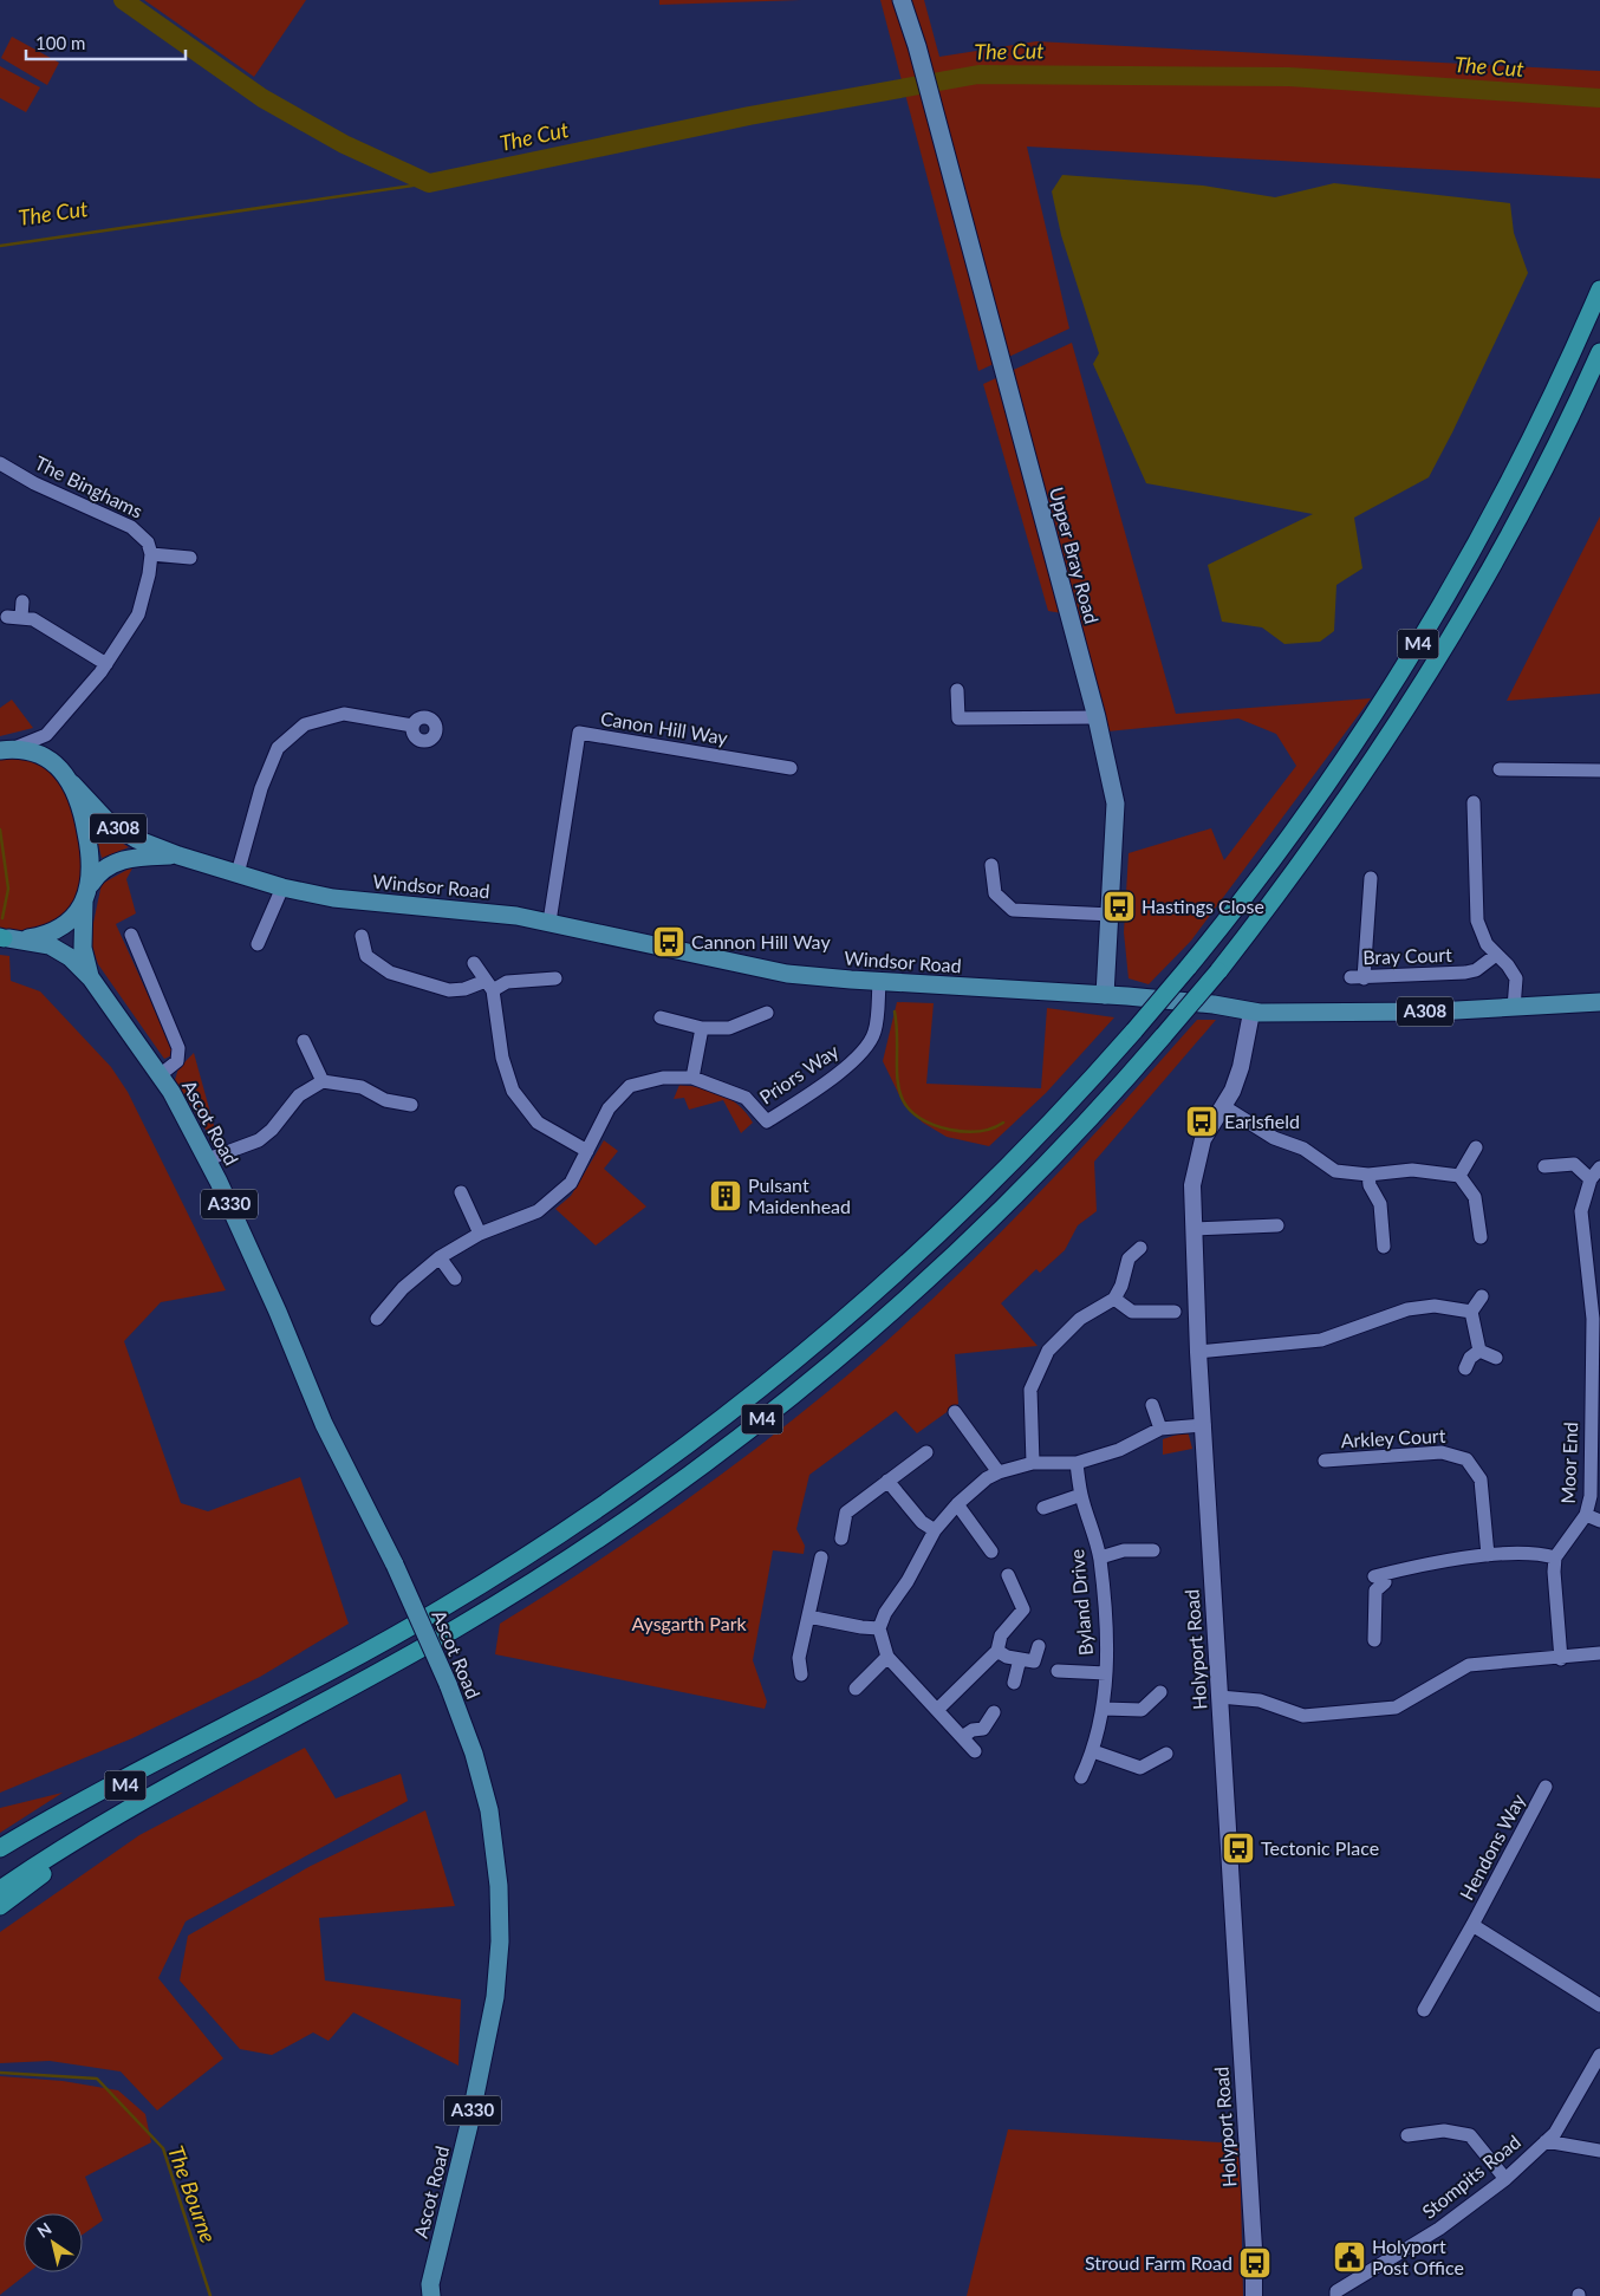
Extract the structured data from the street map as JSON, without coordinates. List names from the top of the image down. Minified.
{"streets":{"highway":["M4"],"main road":["Upper Bray Road","A308","Windsor Road","Ascot Road","A330"],"street":["The Binghams","Canon Hill Way","Bray Court","Priors Way","Arkley Court","Moor End","Byland Drive","Holyport Road","Hendons Way","Stompits Road"]},"crossings":[["Upper Bray Road","Windsor Road"],["Canon Hill Way","Windsor Road"],["Windsor Road","Priors Way"],["Windsor Road","Holyport Road"]],"water":["The Cut","The Bourne"],"parks":["Aysgarth Park"],"places":{"bus stop":["Hastings Close","Cannon Hill Way","Earlsfield","Tectonic Place","Stroud Farm Road"],"building":["Pulsant Maidenhead"],"public building":["Holyport Post Office"]},"scale_bar":"100 m","north":"top left"}
